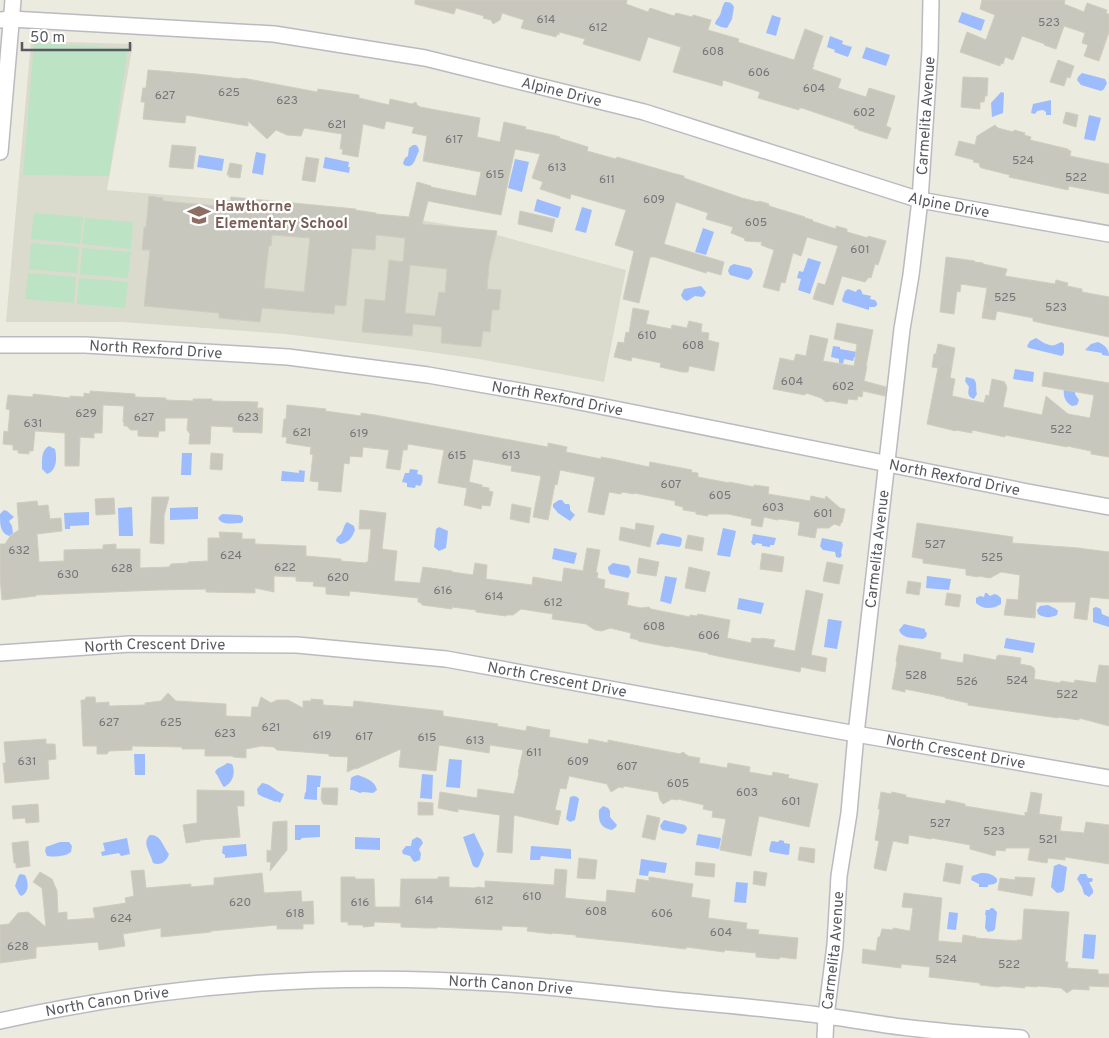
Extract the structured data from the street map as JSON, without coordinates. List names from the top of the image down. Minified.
{"streets":{"street":["Alpine Drive","Carmelita Avenue","North Rexford Drive","North Crescent Drive","North Canon Drive"]},"crossings":[["Alpine Drive","Carmelita Avenue"],["Carmelita Avenue","North Rexford Drive"],["Carmelita Avenue","North Crescent Drive"],["Carmelita Avenue","North Canon Drive"]],"places":{"school or university":["Hawthorne Elementary School"]},"house_numbers":["614","523","612","608","606","604","625","627","623","602","621","617","524","613","615","522","611","609","605","601","525","523","610","608","604","602","629","627","623","631","522","621","619","615","613","607","605","603","601","527","632","624","525","622","628","630","620","616","614","612","608","606","528","524","526","522","627","625","621","623","619","617","615","613","611","631","609","607","605","603","601","527","523","521","610","614","612","620","616","608","618","606","624","604","628","524","522"],"scale_bar":"50 m"}
